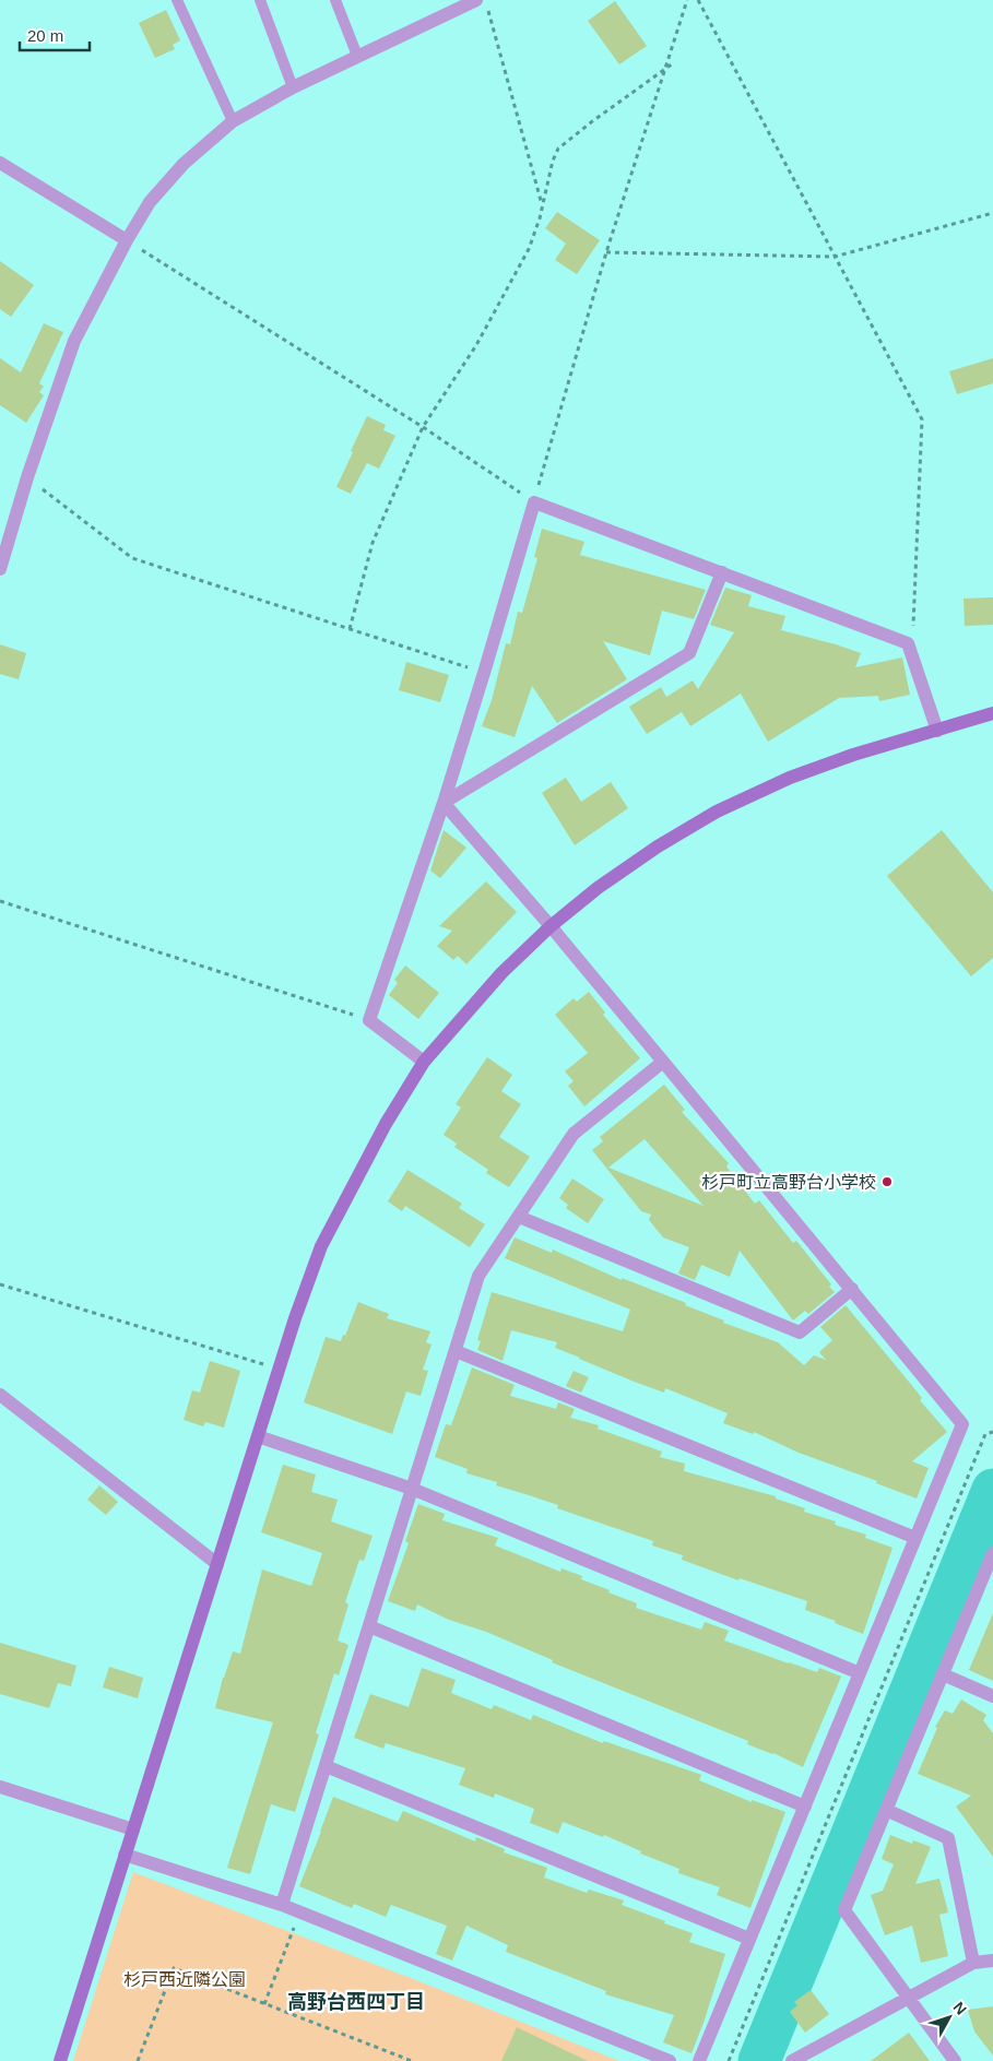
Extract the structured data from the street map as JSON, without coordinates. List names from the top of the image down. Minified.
{"districts":["高野台西四丁目"],"parks":["杉戸西近隣公園"],"places":["杉戸町立高野台小学校"],"scale_bar":"20 m","north":"top right"}
